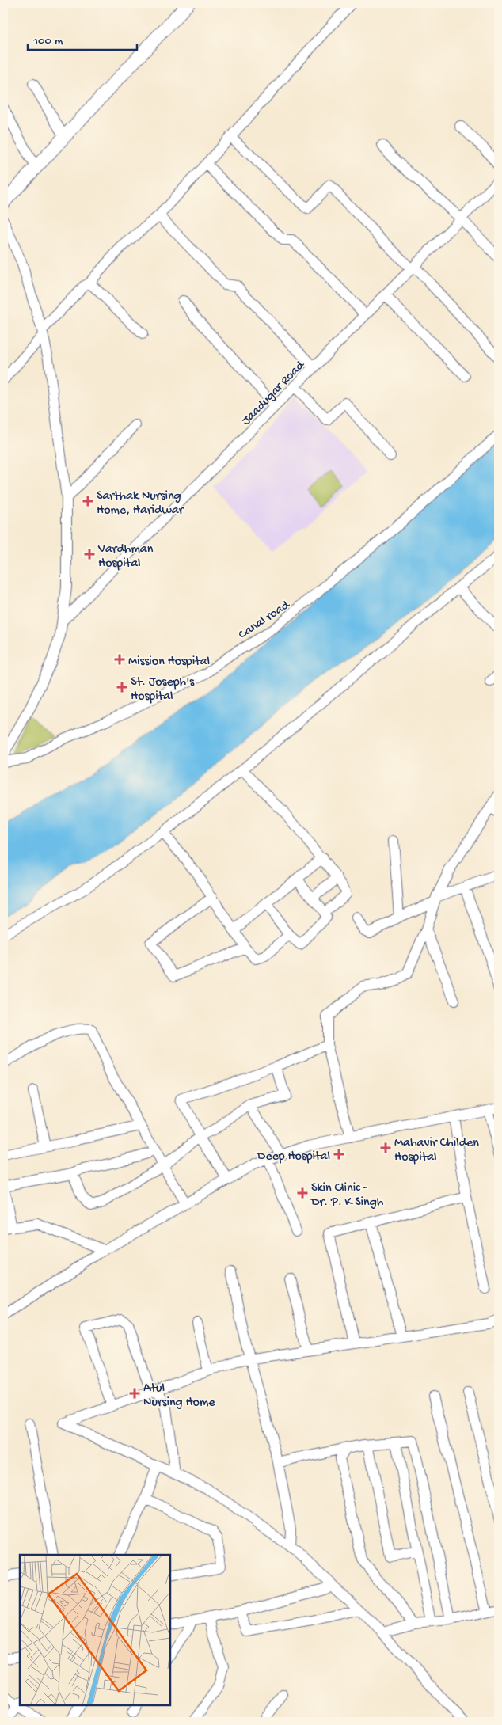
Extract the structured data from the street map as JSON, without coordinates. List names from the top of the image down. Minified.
{"streets":{"street":["Jaadugar Road","Canal road"]},"places":{"health":["Sarthak Nursing Home, Haridwar","Vardhman Hospital","Mission Hospital","St. Joseph's Hospital","Mahavir Childen Hospital","Deep Hospital","Skin Clinic - Dr. P. K Singh","Atul Nursing Home"]},"scale_bar":"100 m"}
